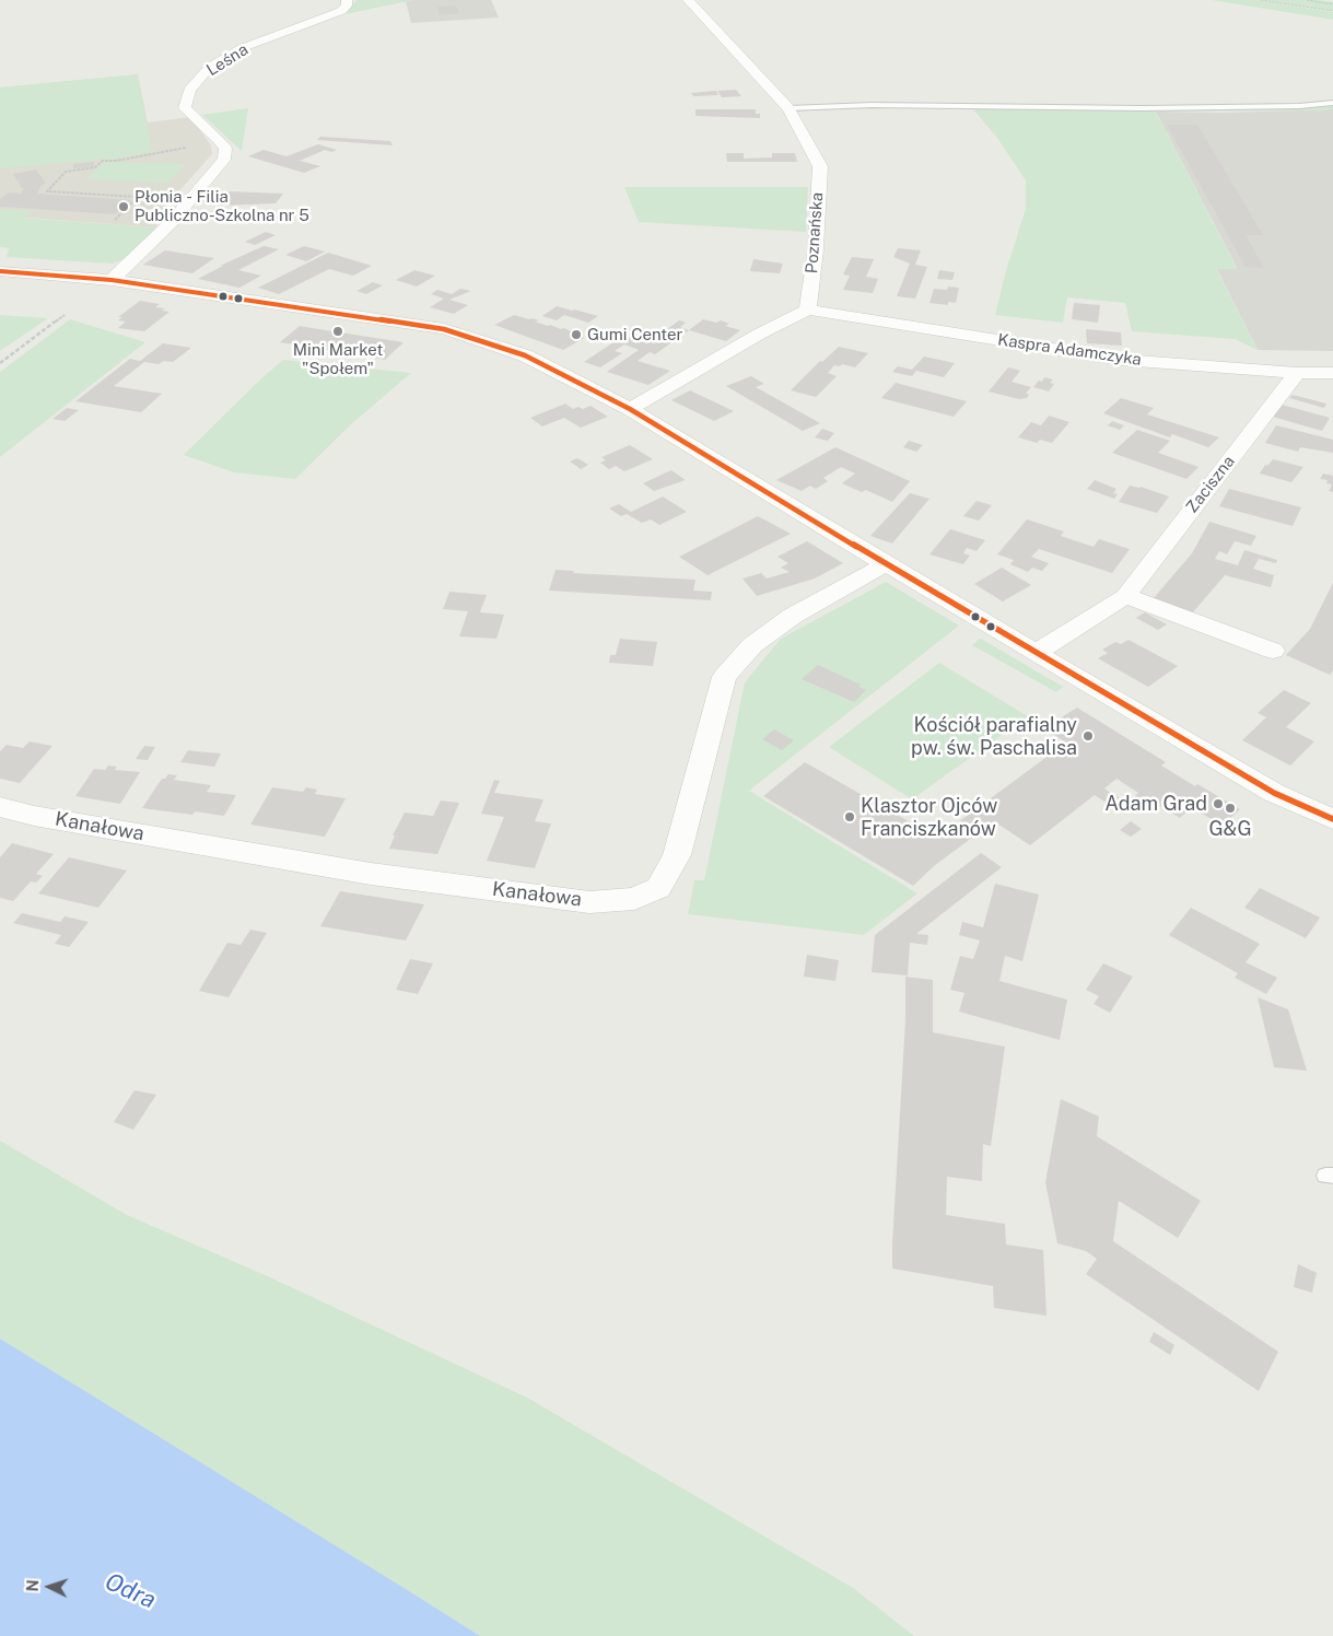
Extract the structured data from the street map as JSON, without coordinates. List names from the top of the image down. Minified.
{"streets":{"street":["Leśna","Poznańska","Kaspra Adamczyka","Zaciszna","Kanałowa"]},"crossings":[["Poznańska","Kaspra Adamczyka"],["Kaspra Adamczyka","Zaciszna"]],"water":["Odra"],"places":["Płonia - Filia Publiczno-Szkolna nr 5","Mini Market \"Społem\"","Gumi Center","Kościół parafialny pw. św. Paschalisa","Adam Grad","G&G","Klasztor Ojców Franciszkanów"],"north":"left"}
